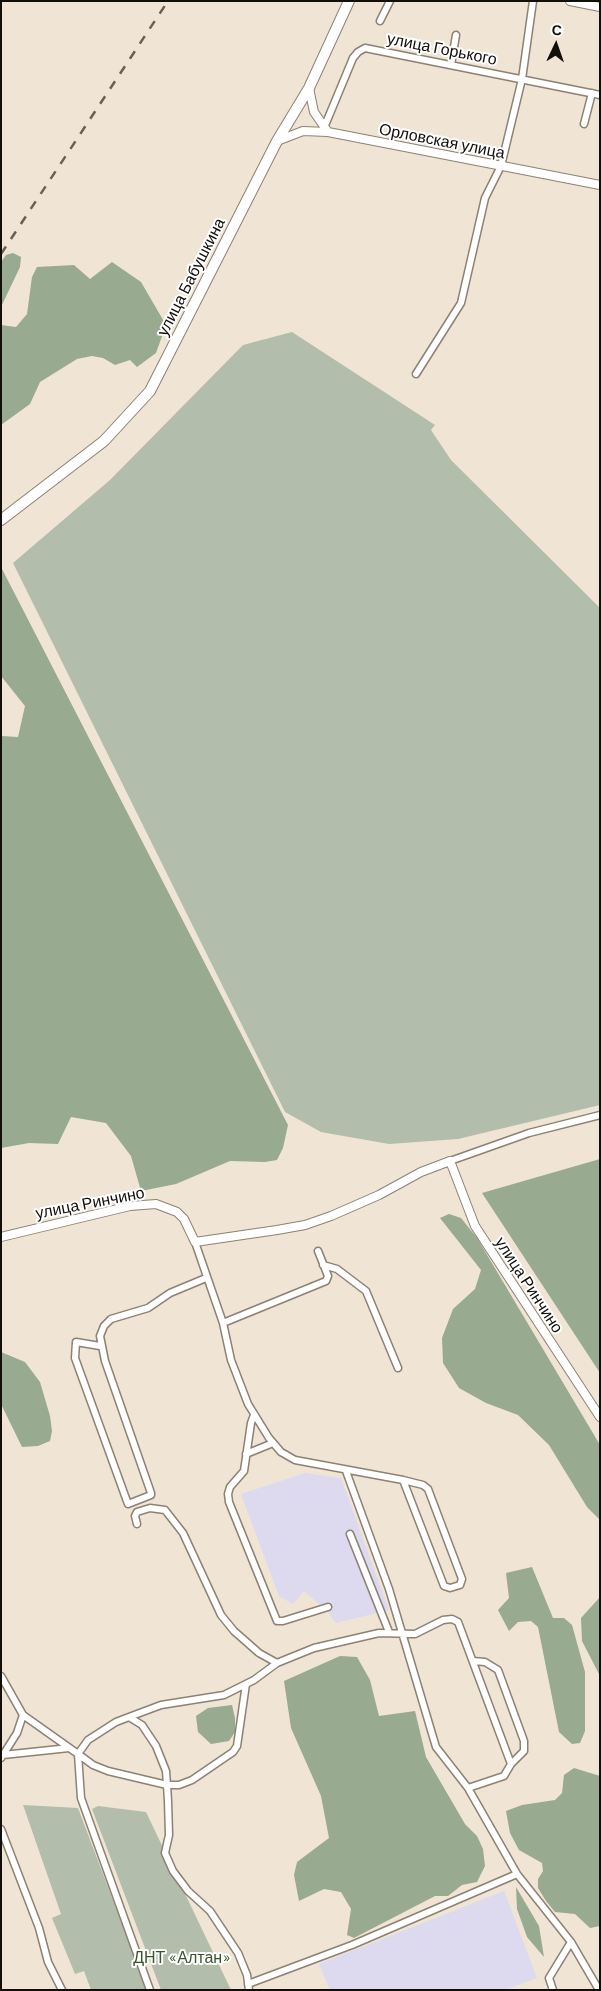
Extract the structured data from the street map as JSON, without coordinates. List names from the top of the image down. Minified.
{"streets":{"main road":["улица Бабушкина"],"street":["улица Горького","Орловская улица","улица Ринчино"]},"crossings":[["Орловская улица","улица Бабушкина"]],"parks":["ДНТ «Алтан»"],"north":"top"}
